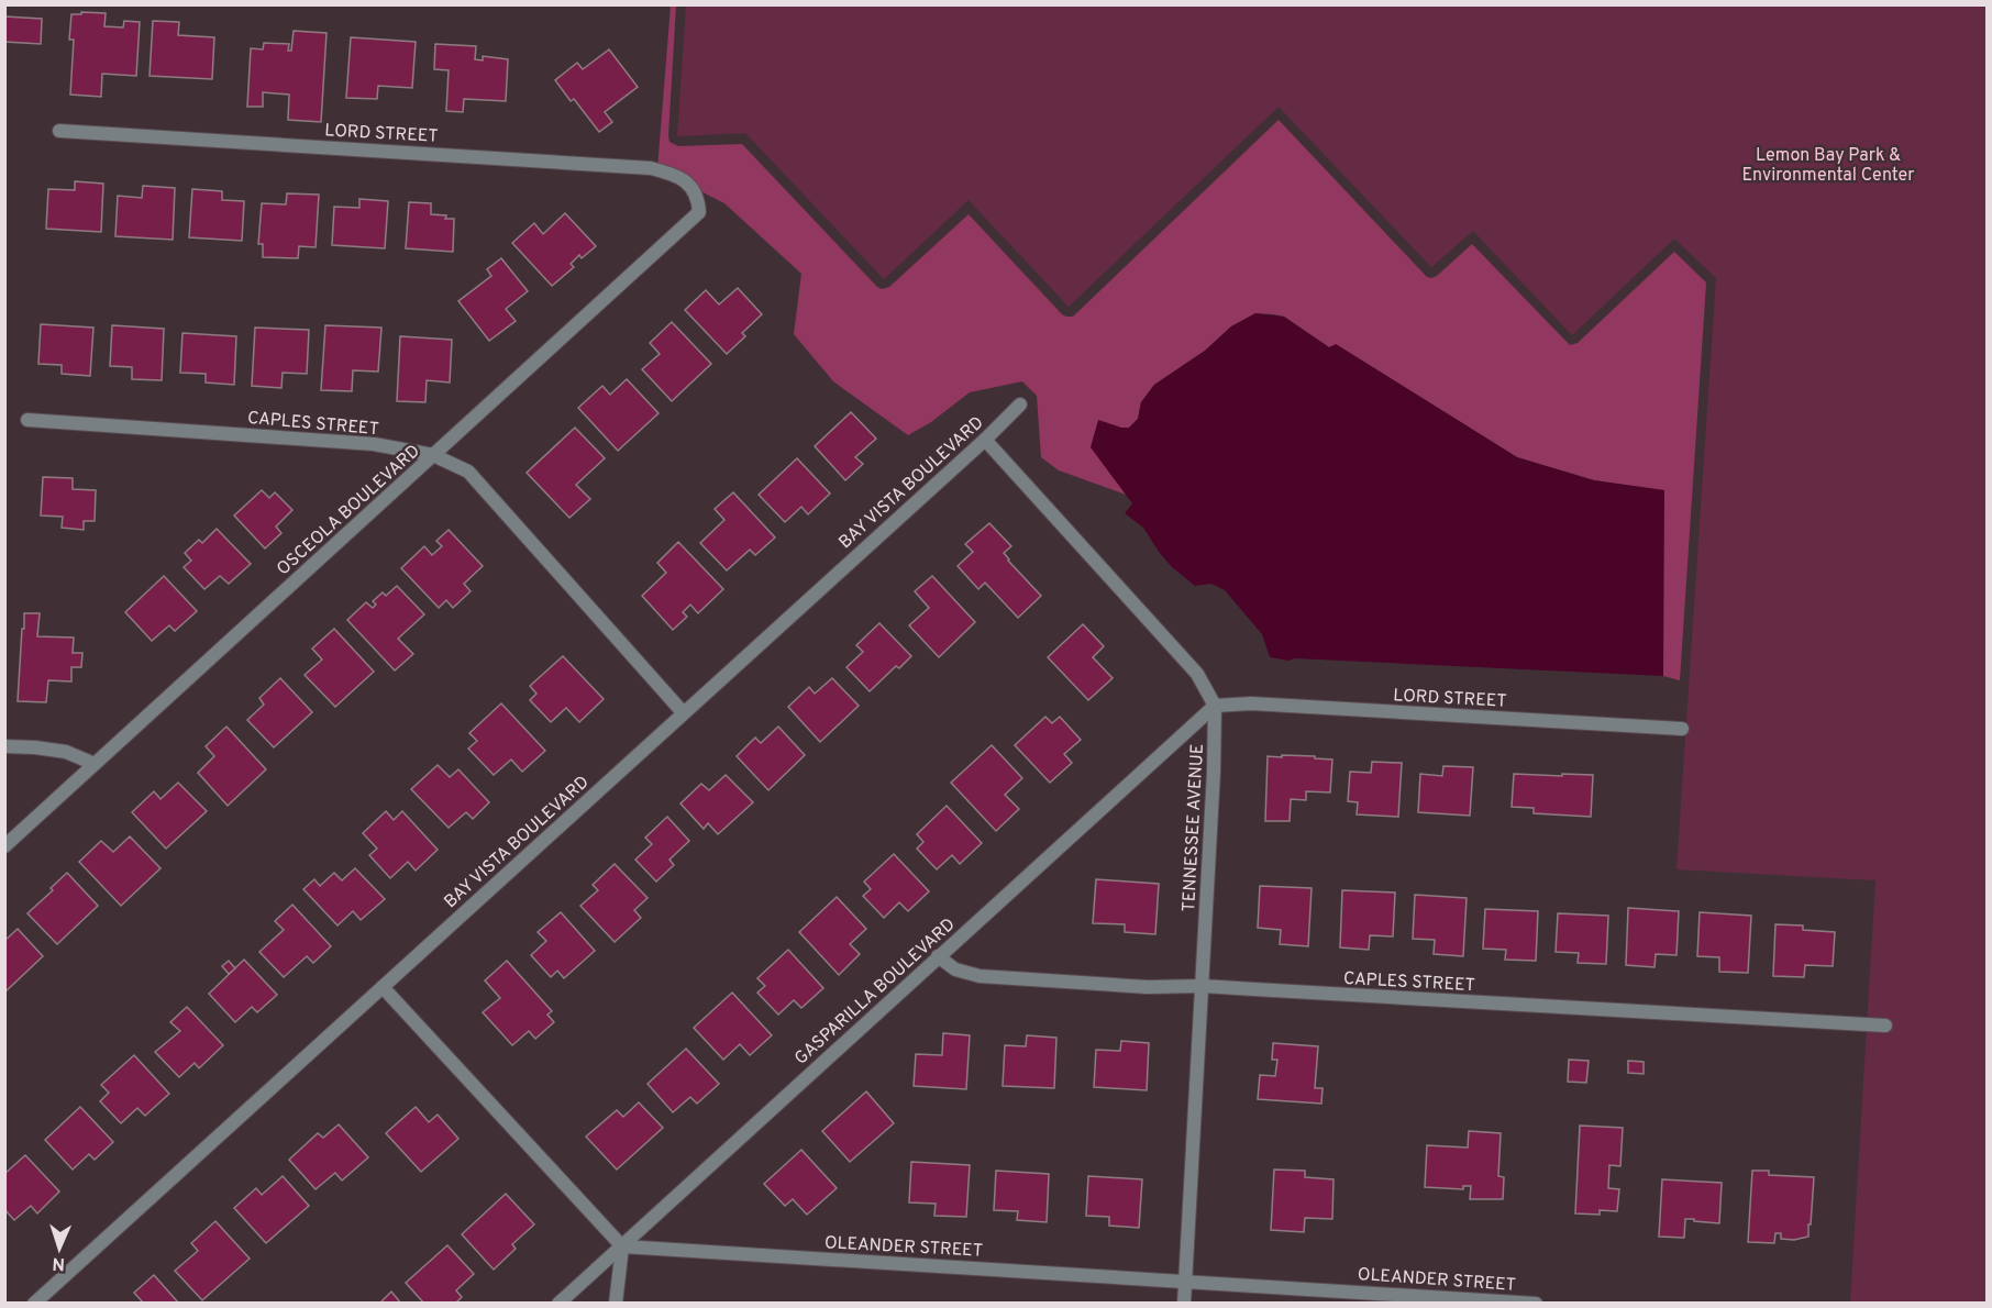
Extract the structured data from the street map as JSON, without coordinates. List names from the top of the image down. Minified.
{"streets":{"street":["LORD STREET","CAPLES STREET","BAY VISTA BOULEVARD","OSCEOLA BOULEVARD","TENNESSEE AVENUE","GASPARILLA BOULEVARD","OLEANDER STREET"]},"crossings":[["LORD STREET","OSCEOLA BOULEVARD"],["LORD STREET","TENNESSEE AVENUE"],["LORD STREET","GASPARILLA BOULEVARD"],["CAPLES STREET","BAY VISTA BOULEVARD"],["CAPLES STREET","OSCEOLA BOULEVARD"],["CAPLES STREET","TENNESSEE AVENUE"],["CAPLES STREET","GASPARILLA BOULEVARD"],["BAY VISTA BOULEVARD","TENNESSEE AVENUE"],["TENNESSEE AVENUE","GASPARILLA BOULEVARD"],["TENNESSEE AVENUE","OLEANDER STREET"],["GASPARILLA BOULEVARD","OLEANDER STREET"]],"parks":["Lemon Bay Park & Environmental Center"],"north":"bottom"}
